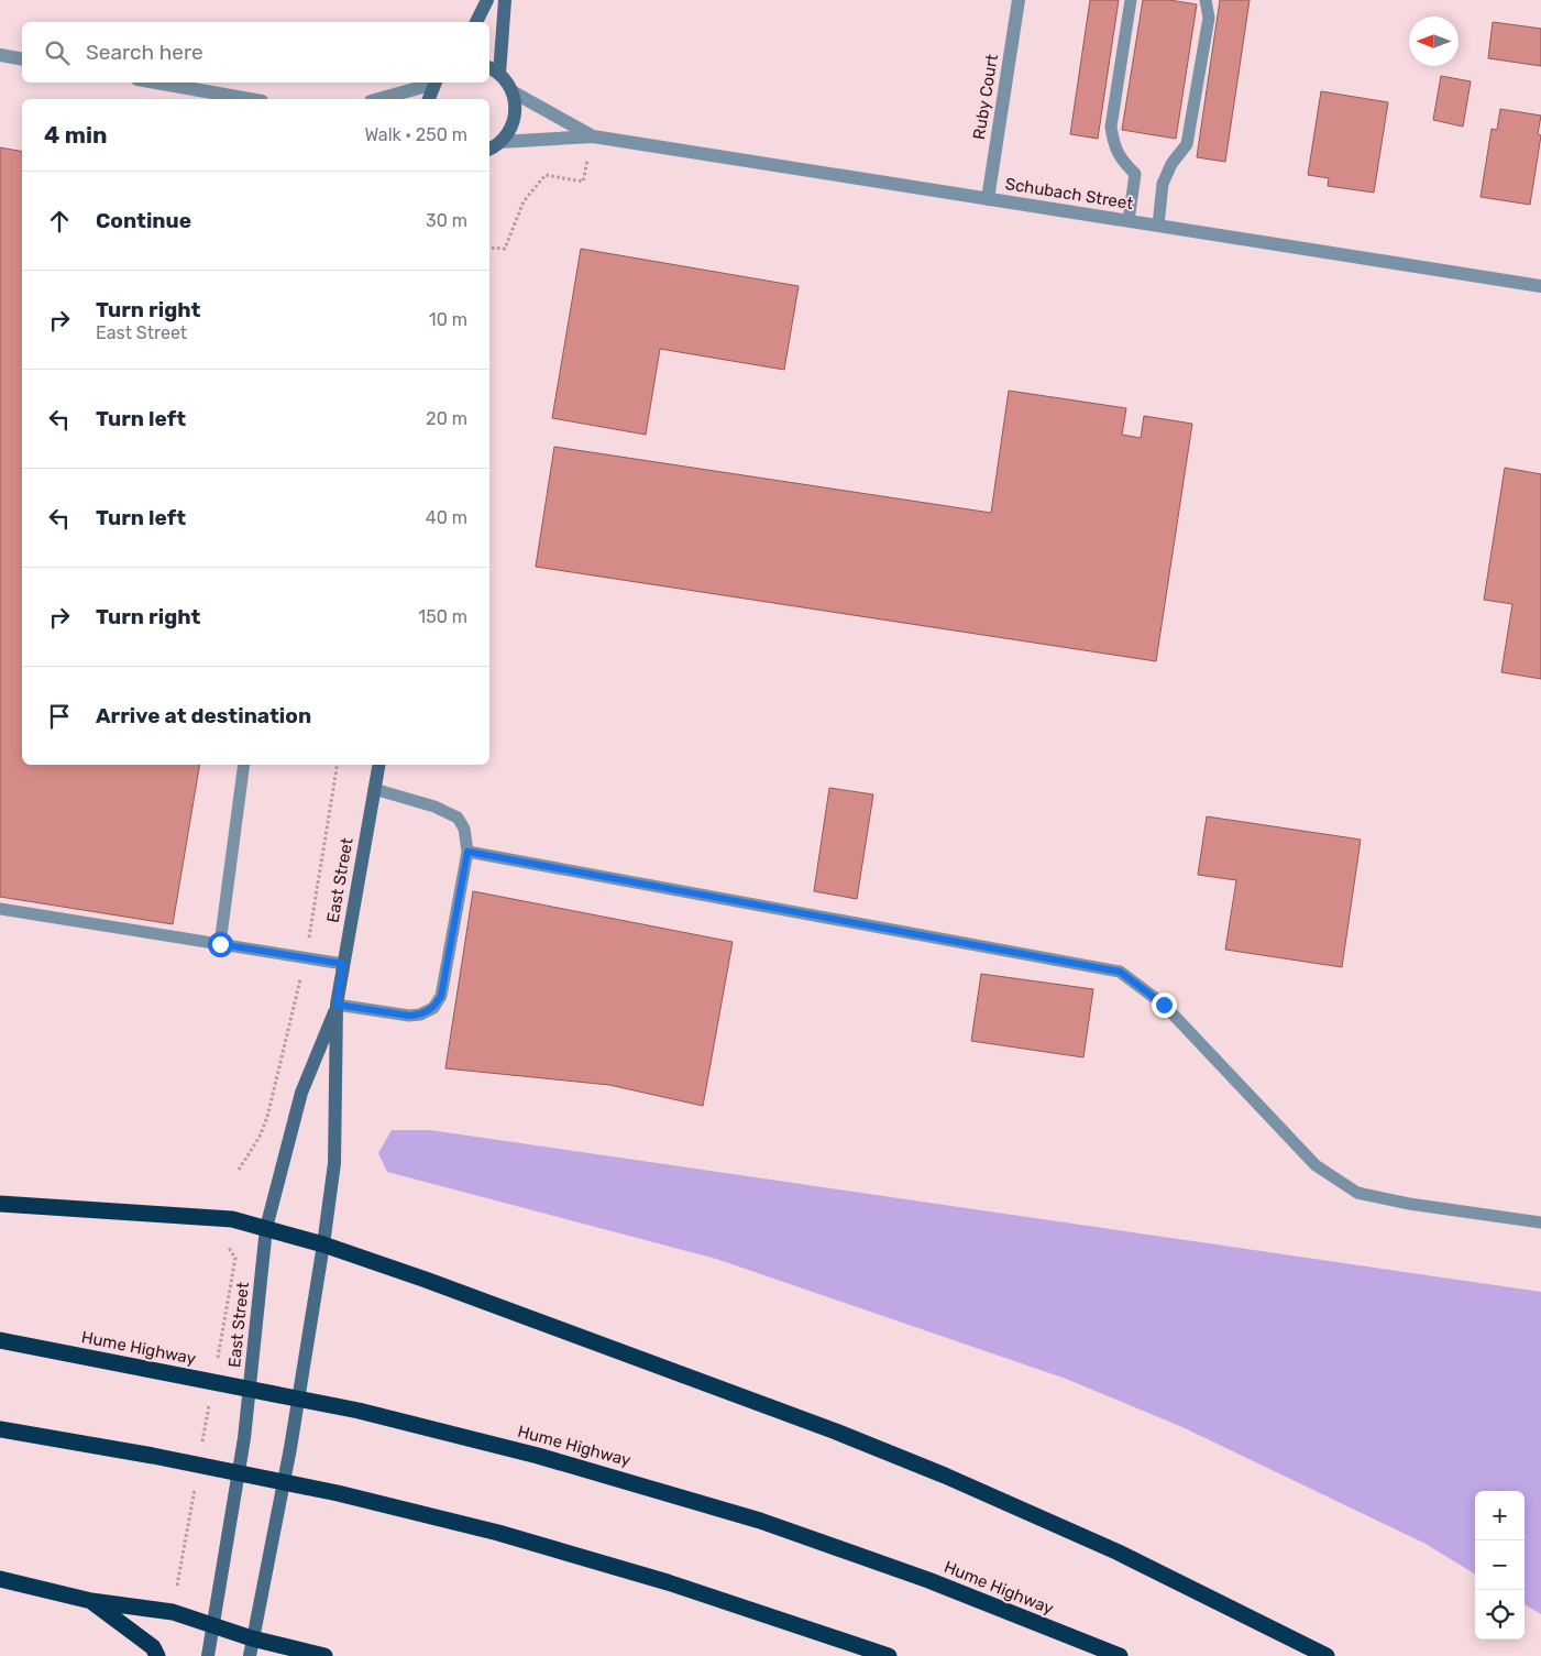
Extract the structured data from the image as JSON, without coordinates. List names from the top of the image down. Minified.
{"streets":{"highway":["Hume Highway"],"main road":["East Street"],"street":["Ruby Court","Schubach Street"]},"crossings":[["Ruby Court","Schubach Street"]],"north":"left","page":{"search":"Search here","heading":["4 min","Walk · 250 m"],"list":[["Continue","30 m"],["Turn right","East Street","10 m"],["Turn left","20 m"],["Turn left","40 m"],["Turn right","150 m"],"Arrive at destination"],"map_buttons":["+","−"]}}
